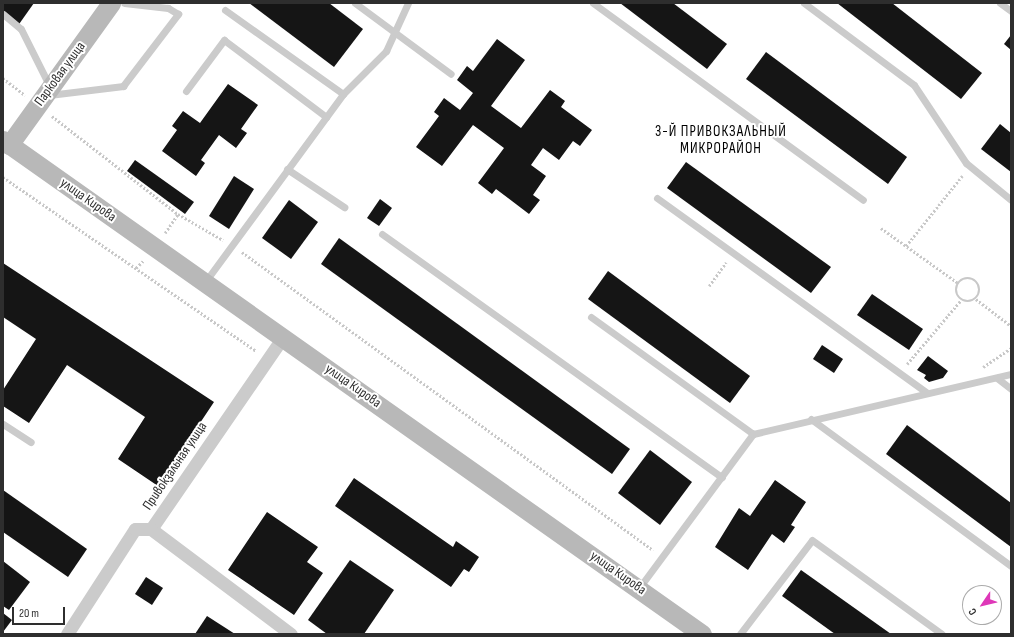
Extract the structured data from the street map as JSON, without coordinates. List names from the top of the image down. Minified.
{"streets":{"main road":["Парковая улица","улица Кирова"],"street":["Привокзальная улица"]},"crossings":[["Парковая улица","улица Кирова"],["улица Кирова","Привокзальная улица"]],"districts":["3-Й ПРИВОКЗАЛЬНЫЙ МИКРОРАЙОН"],"scale_bar":"20 m","north":"bottom left"}
